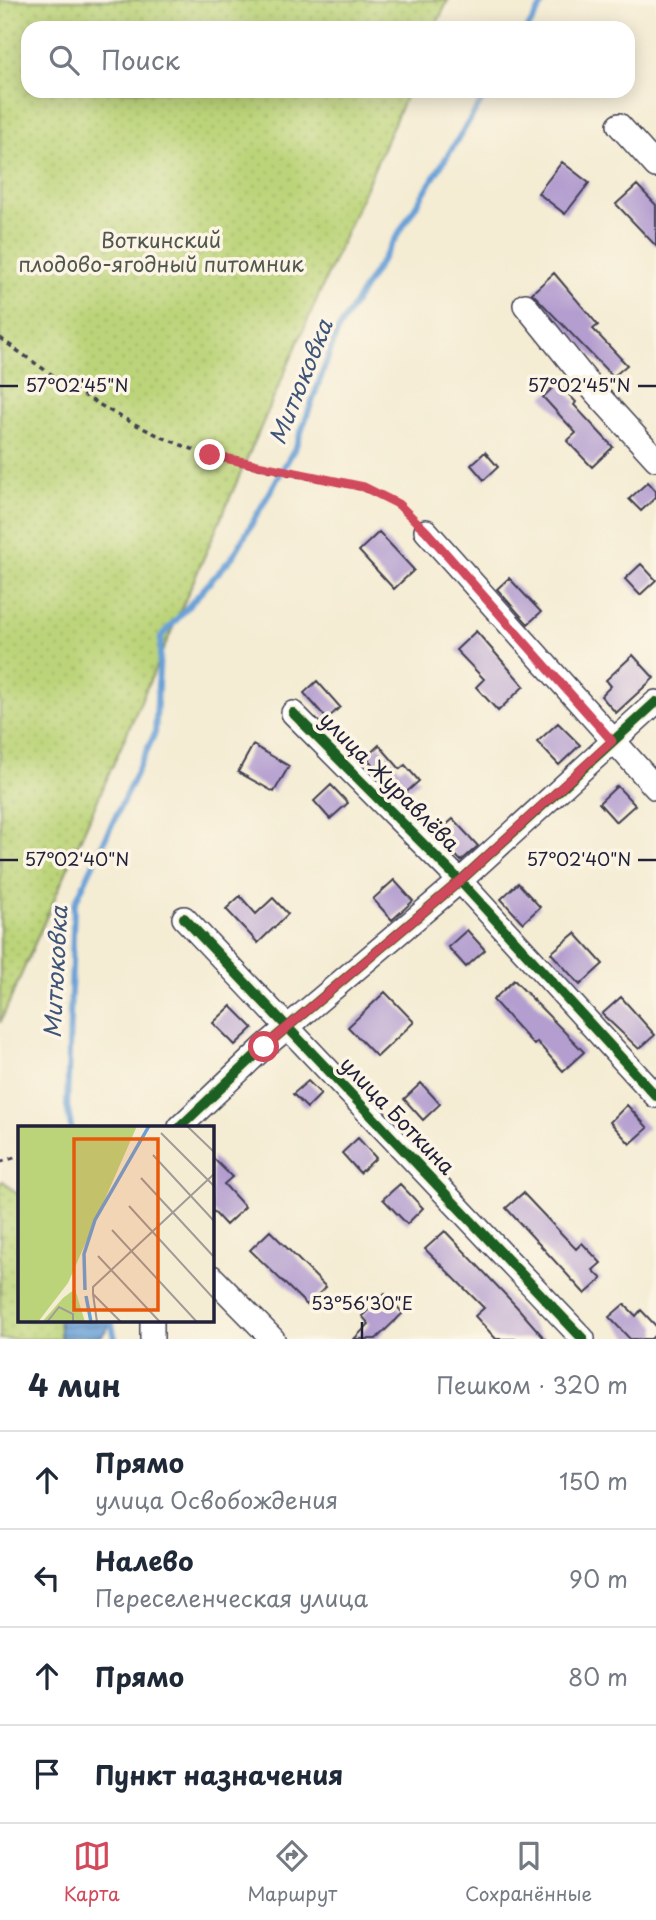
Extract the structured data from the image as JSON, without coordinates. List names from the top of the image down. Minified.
{"streets":{"street":["улица Журавлёва","улица Боткина"]},"water":["Митюковка"],"parks":["Воткинский плодово-ягодный питомник"],"page":{"search":"Поиск","heading":["4 мин","Пешком · 320 m"],"list":[["Прямо","улица Освобождения","150 m"],["Налево","Переселенческая улица","90 m"],["Прямо","80 m"],"Пункт назначения"],"nav":["Карта","Маршрут","Сохранённые"]},"coordinates":["57°02'45\"N","57°02'40\"N","53°56'30\"E"]}
